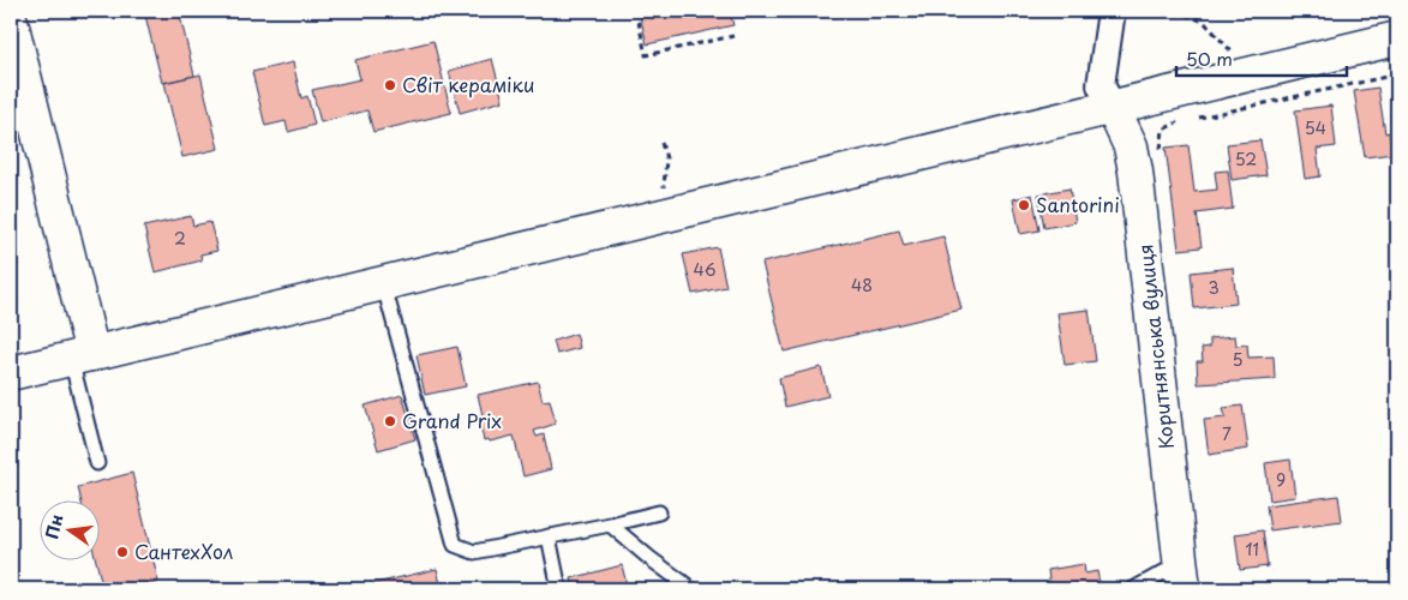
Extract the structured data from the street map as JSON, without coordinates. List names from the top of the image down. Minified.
{"streets":{"main road":["Коритнянська вулиця"]},"places":["Світ кераміки","Santorini","Grand Prix","СантехХол"],"house_numbers":["54","52","2","46","48","3","5","7","9","11"],"scale_bar":"50 m","north":"left"}
